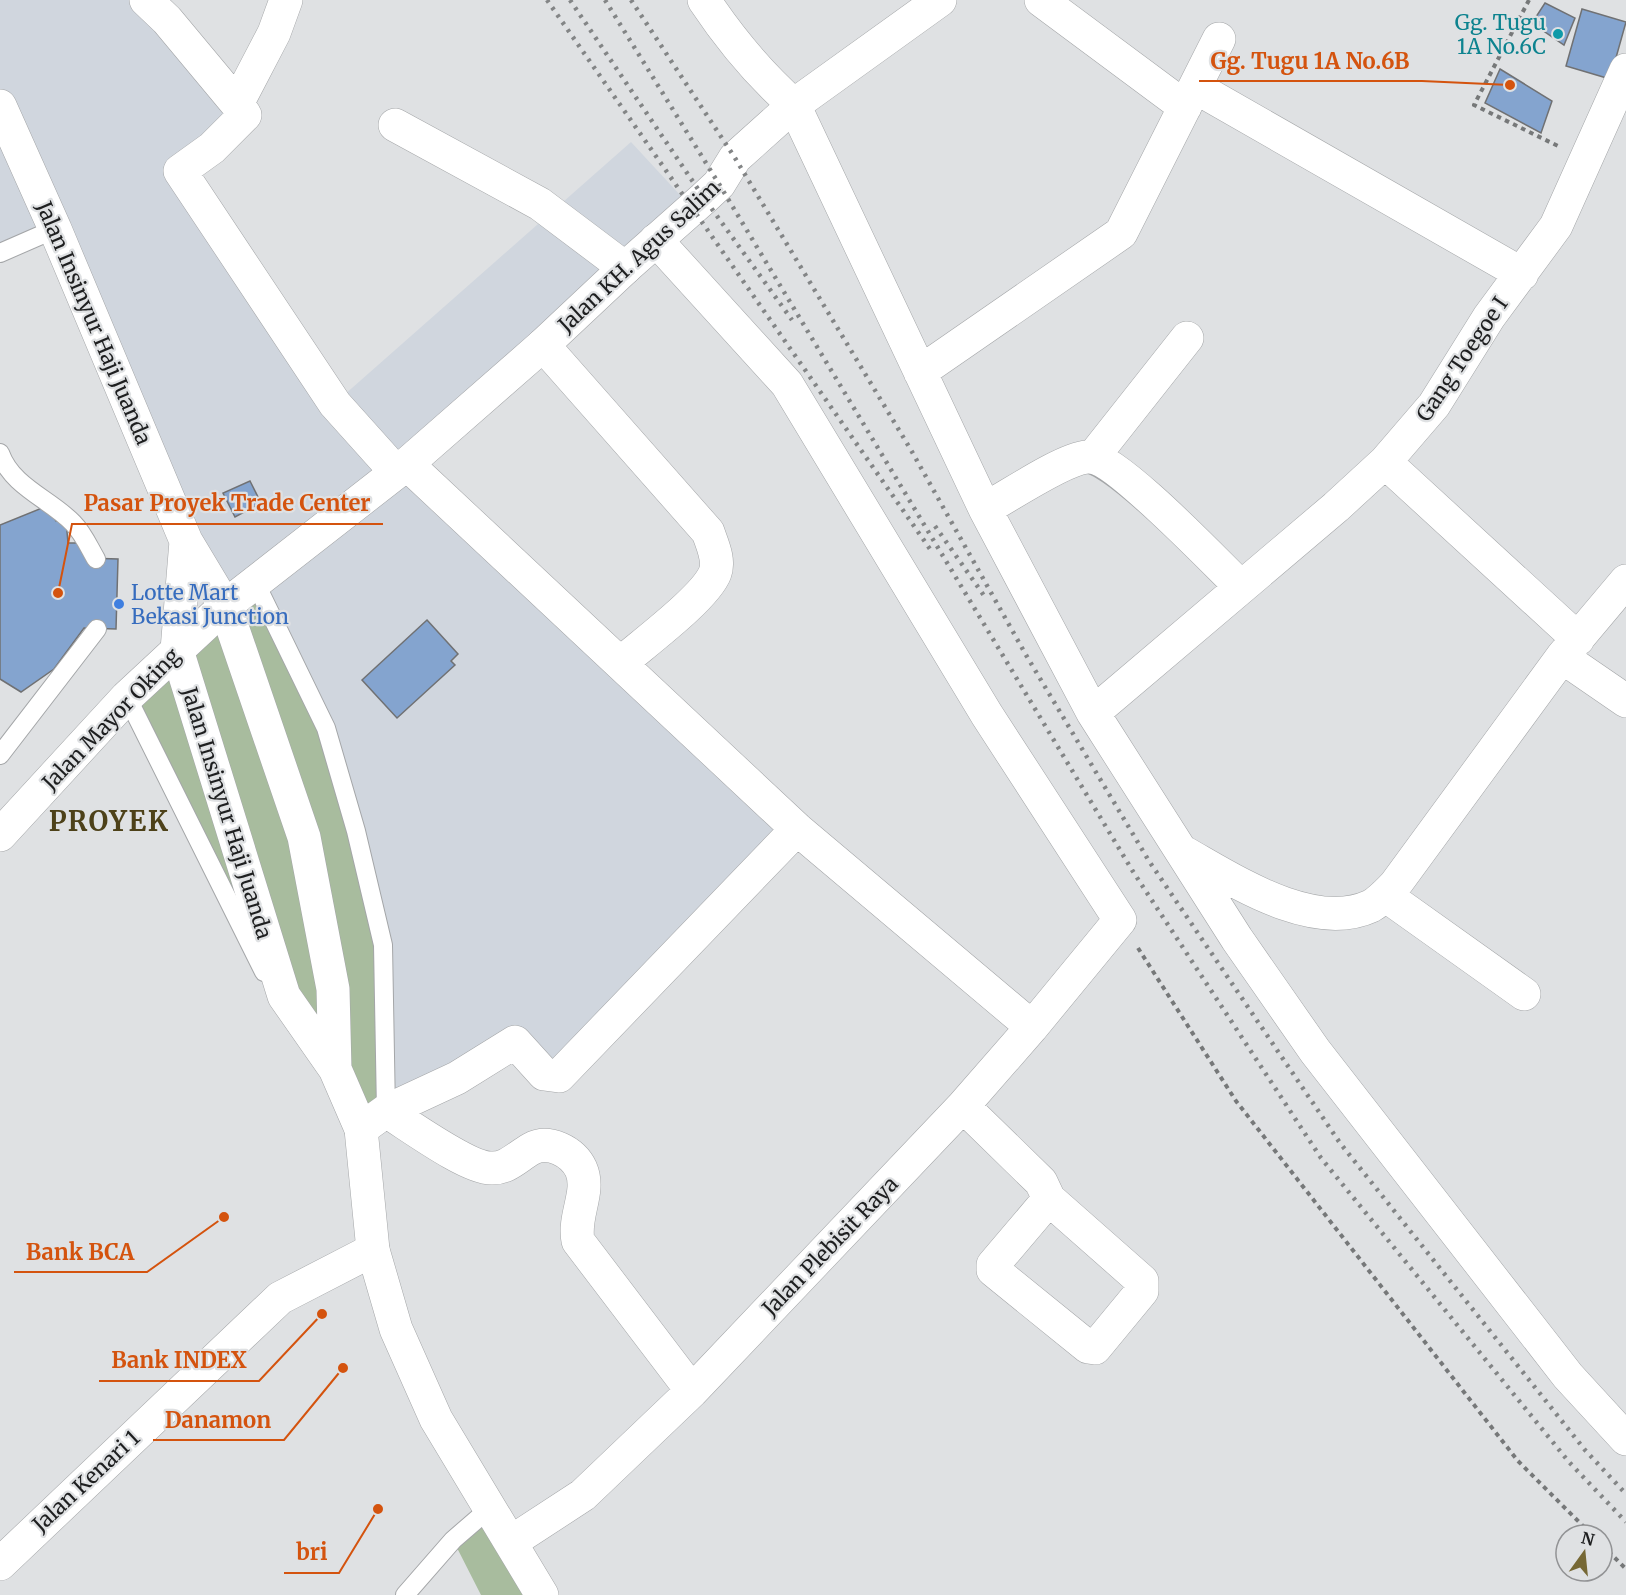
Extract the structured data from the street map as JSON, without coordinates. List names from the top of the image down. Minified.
{"streets":{"street":["Jalan KH. Agus Salim","Jalan Insinyur Haji Juanda","Gang Toegoe I","Jalan Mayor Oking","Jalan Plebisit Raya","Jalan Kenari 1"]},"crossings":[["Jalan KH. Agus Salim","Jalan Mayor Oking"],["Jalan Insinyur Haji Juanda","Jalan Mayor Oking"],["Jalan Insinyur Haji Juanda","Jalan Plebisit Raya"],["Jalan Insinyur Haji Juanda","Jalan Kenari 1"]],"districts":["PROYEK"],"places":["Gg. Tugu 1A No.6C","Gg. Tugu 1A No.6B","Pasar Proyek Trade Center","Lotte Mart Bekasi Junction","Bank BCA","Bank INDEX","Danamon","bri"],"north":"top"}
